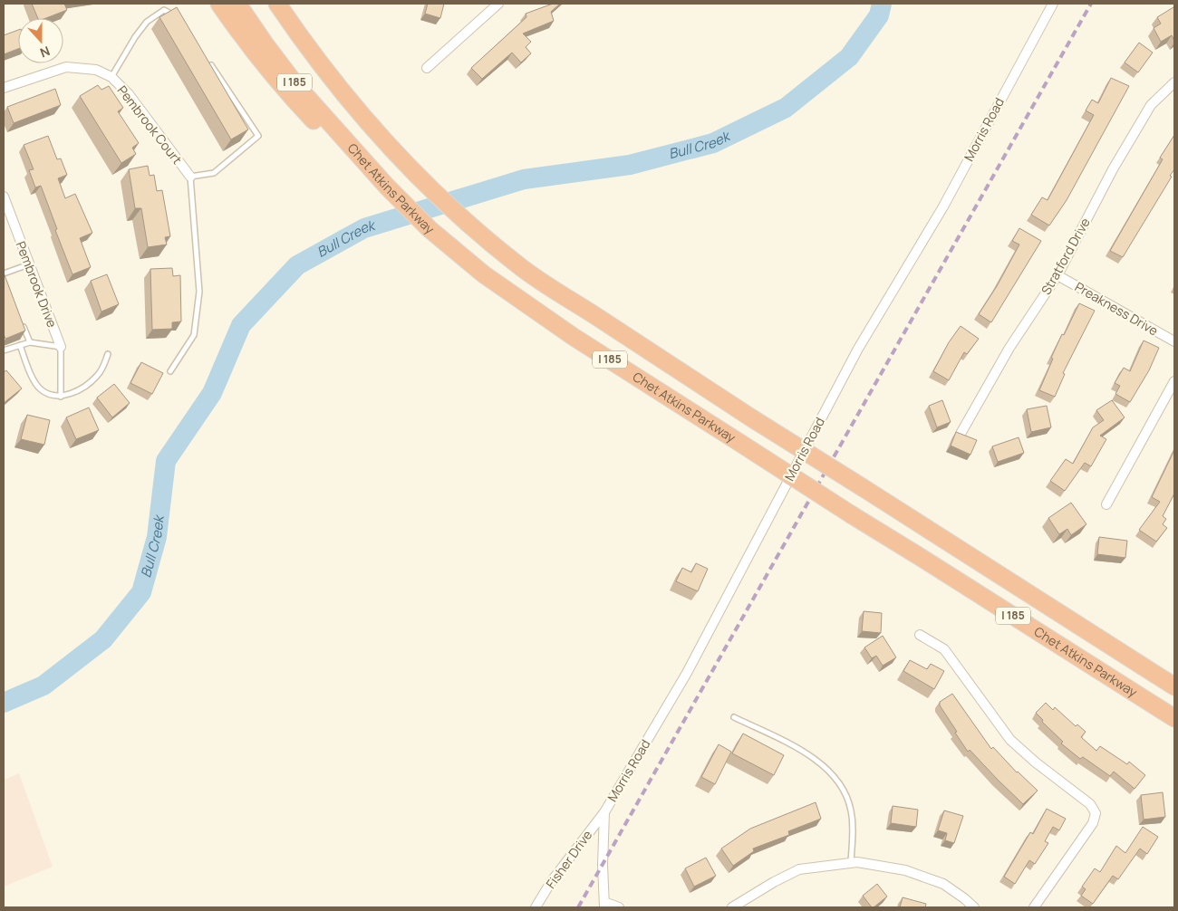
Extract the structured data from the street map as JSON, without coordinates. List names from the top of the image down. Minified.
{"streets":{"highway":["I 185","Chet Atkins Parkway"],"street":["Pembrook Court","Morris Road","Stratford Drive","Pembrook Drive","Preakness Drive","Fisher Drive"]},"crossings":[["Morris Road","Fisher Drive"],["Stratford Drive","Preakness Drive"]],"water":["Bull Creek"],"north":"bottom"}
